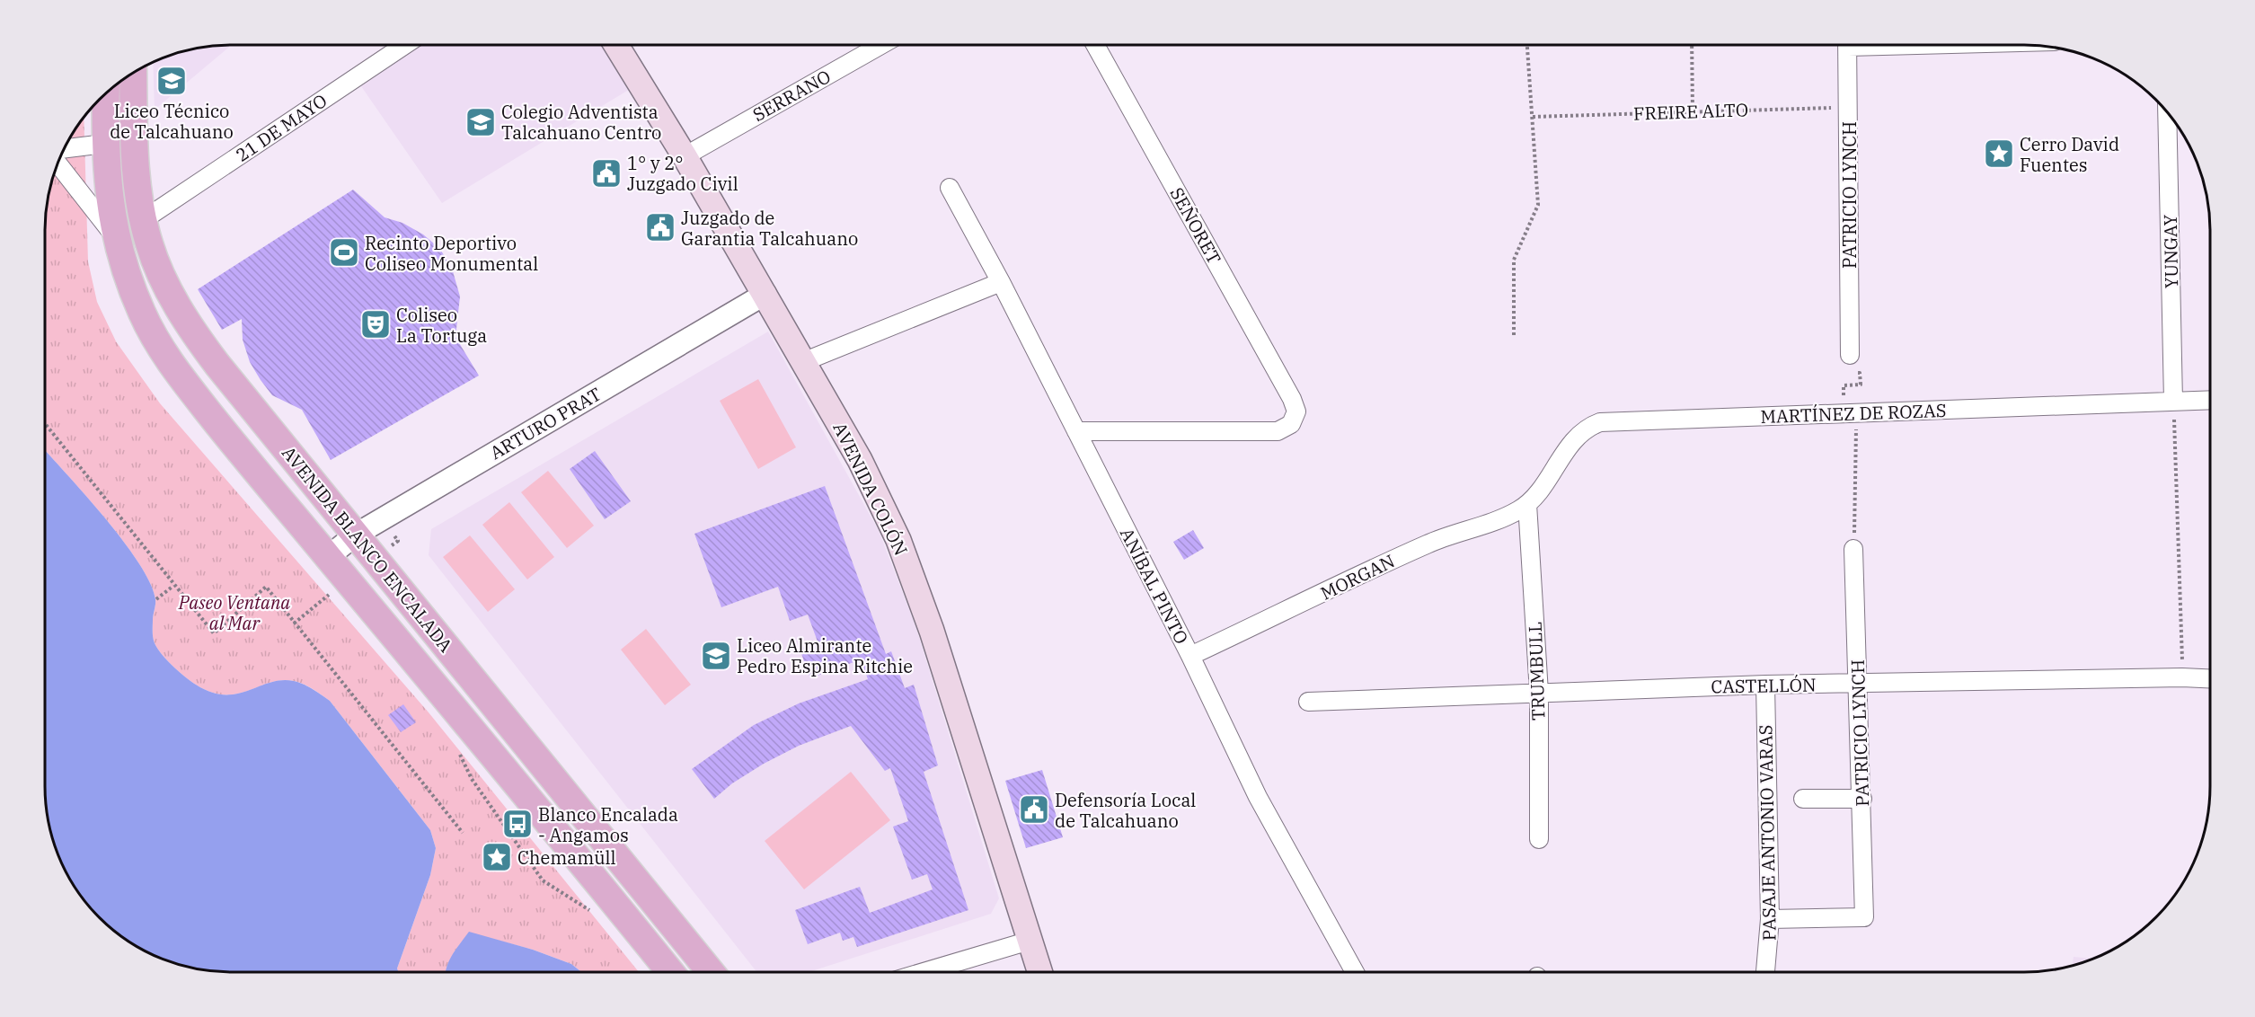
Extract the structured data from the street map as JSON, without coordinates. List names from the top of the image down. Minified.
{"streets":{"main road":["AVENIDA COLÓN","AVENIDA BLANCO ENCALADA"],"street":["SERRANO","21 DE MAYO","PATRICIO LYNCH","SEÑORET","YUNGAY","MARTÍNEZ DE ROZAS","ARTURO PRAT","MORGAN","ANÍBAL PINTO","TRUMBULL","CASTELLÓN","PASAJE ANTONIO VARAS"],"path":["FREIRE ALTO"]},"crossings":[["SERRANO","AVENIDA COLÓN"],["FREIRE ALTO","PATRICIO LYNCH"],["21 DE MAYO","AVENIDA BLANCO ENCALADA"],["PATRICIO LYNCH","CASTELLÓN"],["PATRICIO LYNCH","PASAJE ANTONIO VARAS"],["SEÑORET","ANÍBAL PINTO"],["YUNGAY","MARTÍNEZ DE ROZAS"],["MARTÍNEZ DE ROZAS","MORGAN"],["MARTÍNEZ DE ROZAS","TRUMBULL"],["ARTURO PRAT","AVENIDA COLÓN"],["ARTURO PRAT","AVENIDA BLANCO ENCALADA"],["MORGAN","ANÍBAL PINTO"],["MORGAN","TRUMBULL"],["TRUMBULL","CASTELLÓN"],["CASTELLÓN","PASAJE ANTONIO VARAS"]],"parks":["Paseo Ventana al Mar"],"places":{"school or university":["Liceo Técnico de Talcahuano","Colegio Adventista Talcahuano Centro","Liceo Almirante Pedro Espina Ritchie"],"place":["Cerro David Fuentes","Chemamüll"],"public building":["1° y 2° Juzgado Civil","Juzgado de Garantia Talcahuano","Defensoría Local de Talcahuano"],"sports":["Recinto Deportivo Coliseo Monumental"],"theatre":["Coliseo La Tortuga"],"bus stop":["Blanco Encalada - Angamos"]}}
